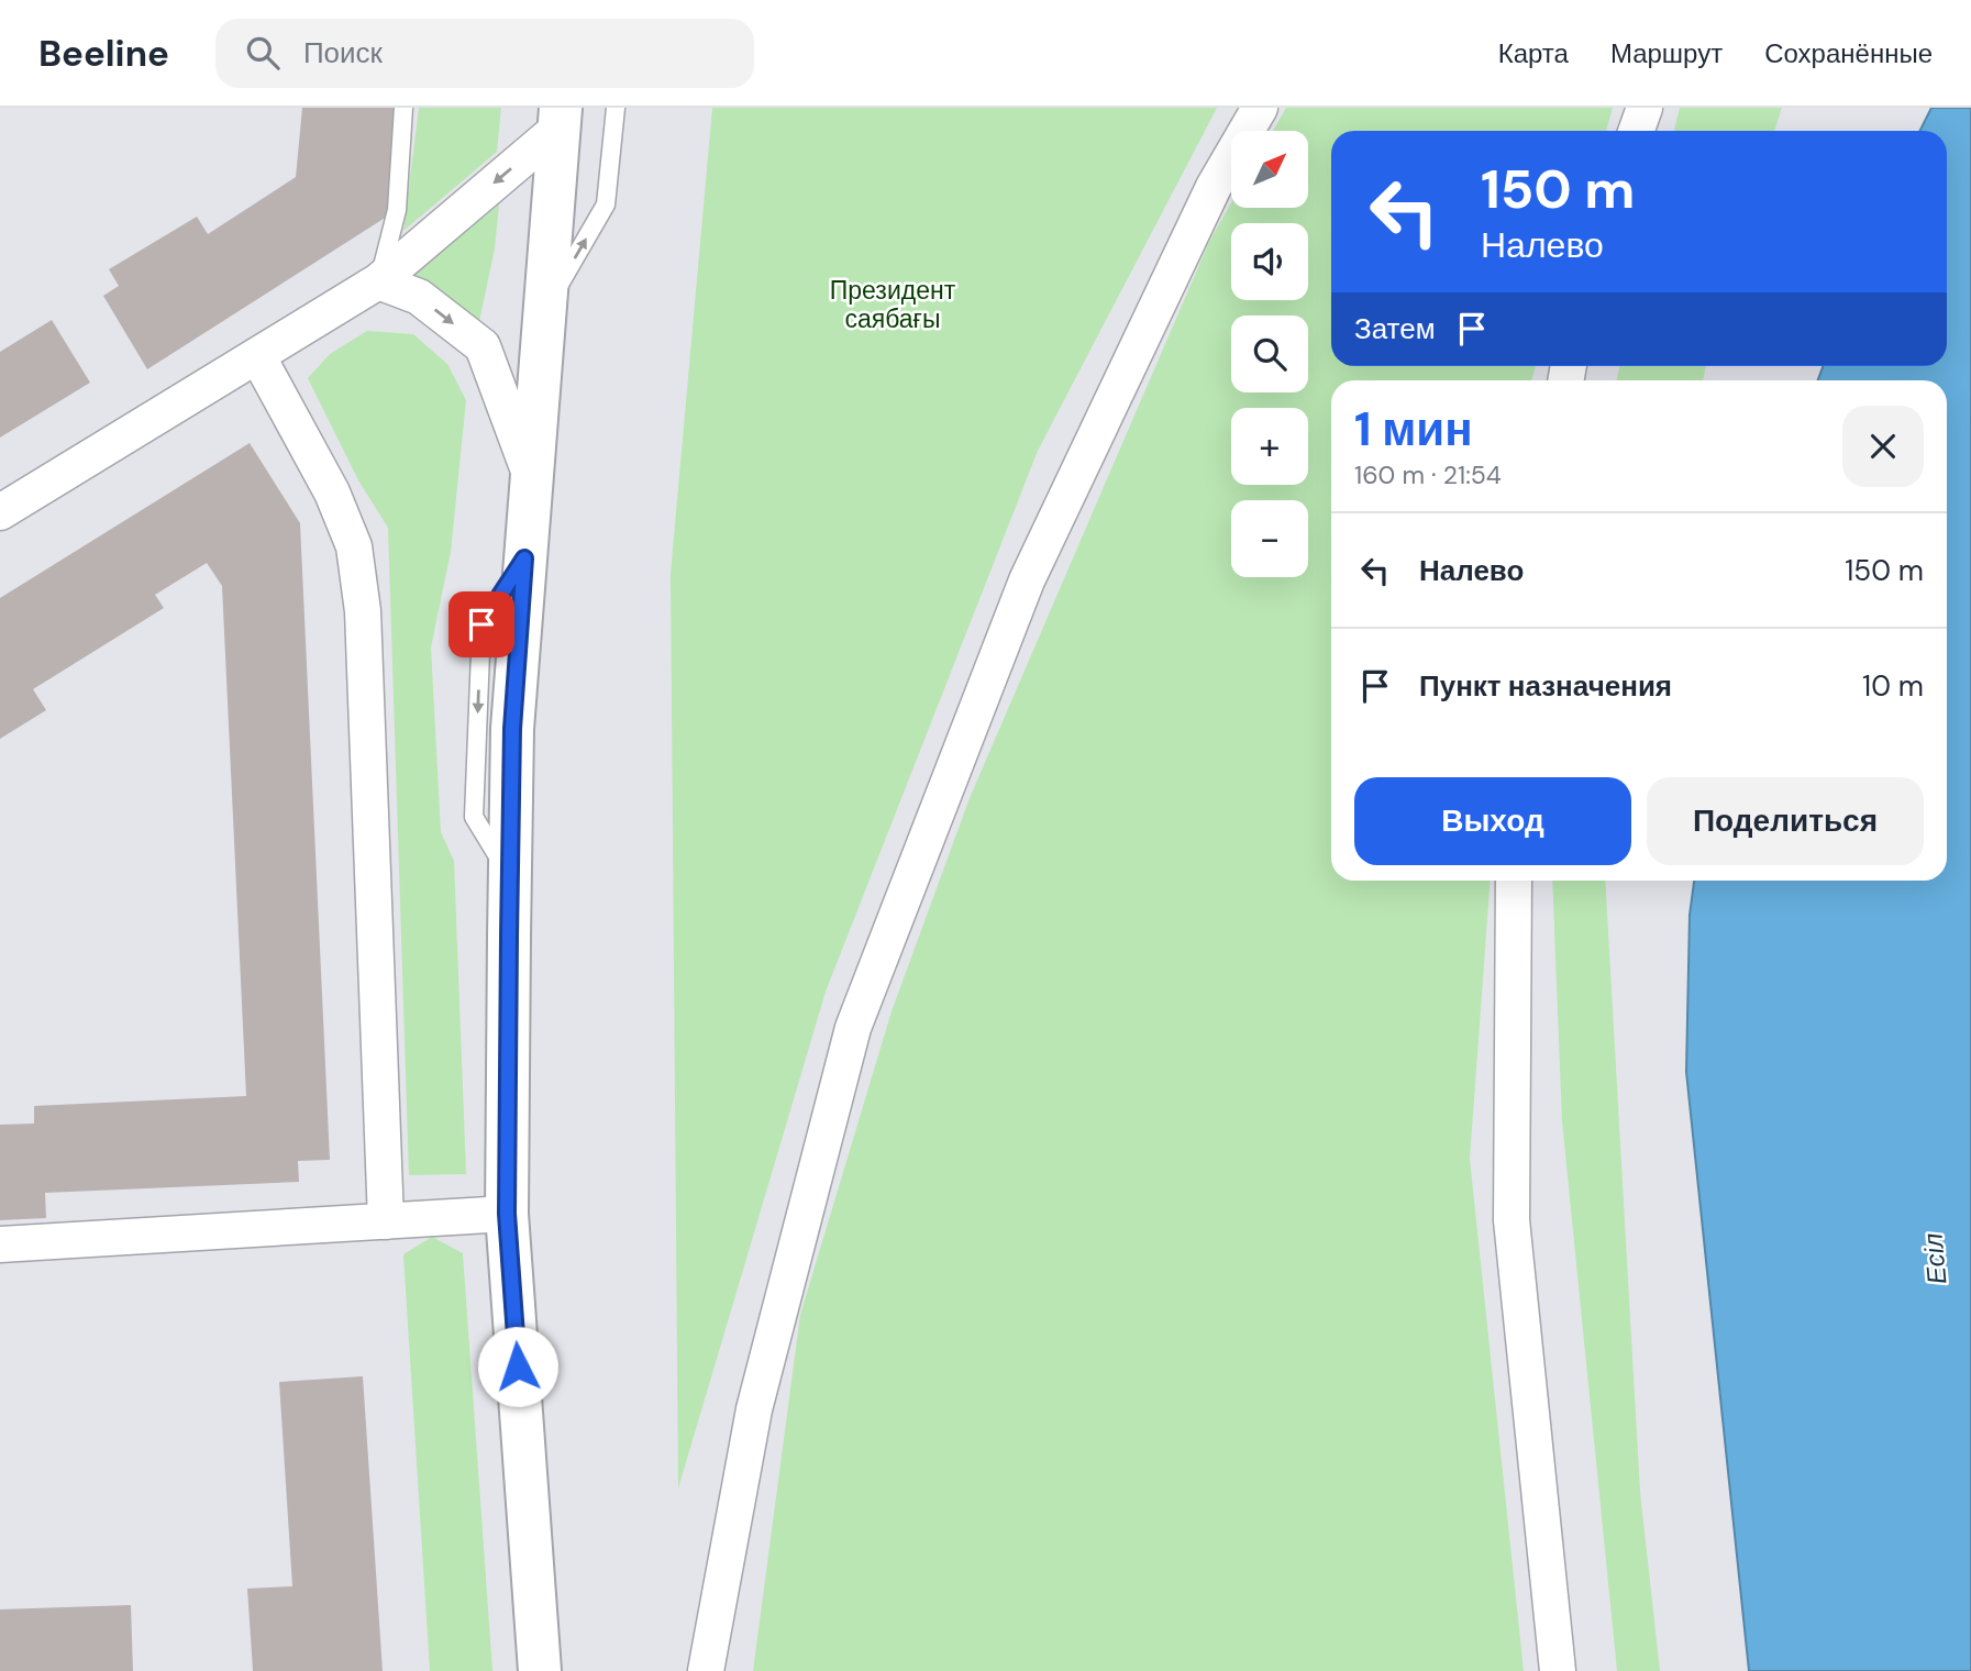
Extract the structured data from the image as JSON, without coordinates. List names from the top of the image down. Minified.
{"water":["Есіл"],"parks":["Президент саябағы"],"north":"top right","page":{"header":"Beeline","search":"Поиск","nav":["Карта","Маршрут","Сохранённые"],"map_buttons":["+","−"],"turn":["150 m","Налево"],"then":"Затем","heading":["1 мин","160 m · 21:54"],"list":[{"name":"Налево","value":"150 m"},{"name":"Пункт назначения","value":"10 m"}],"buttons":["Выход","Поделиться"]}}
